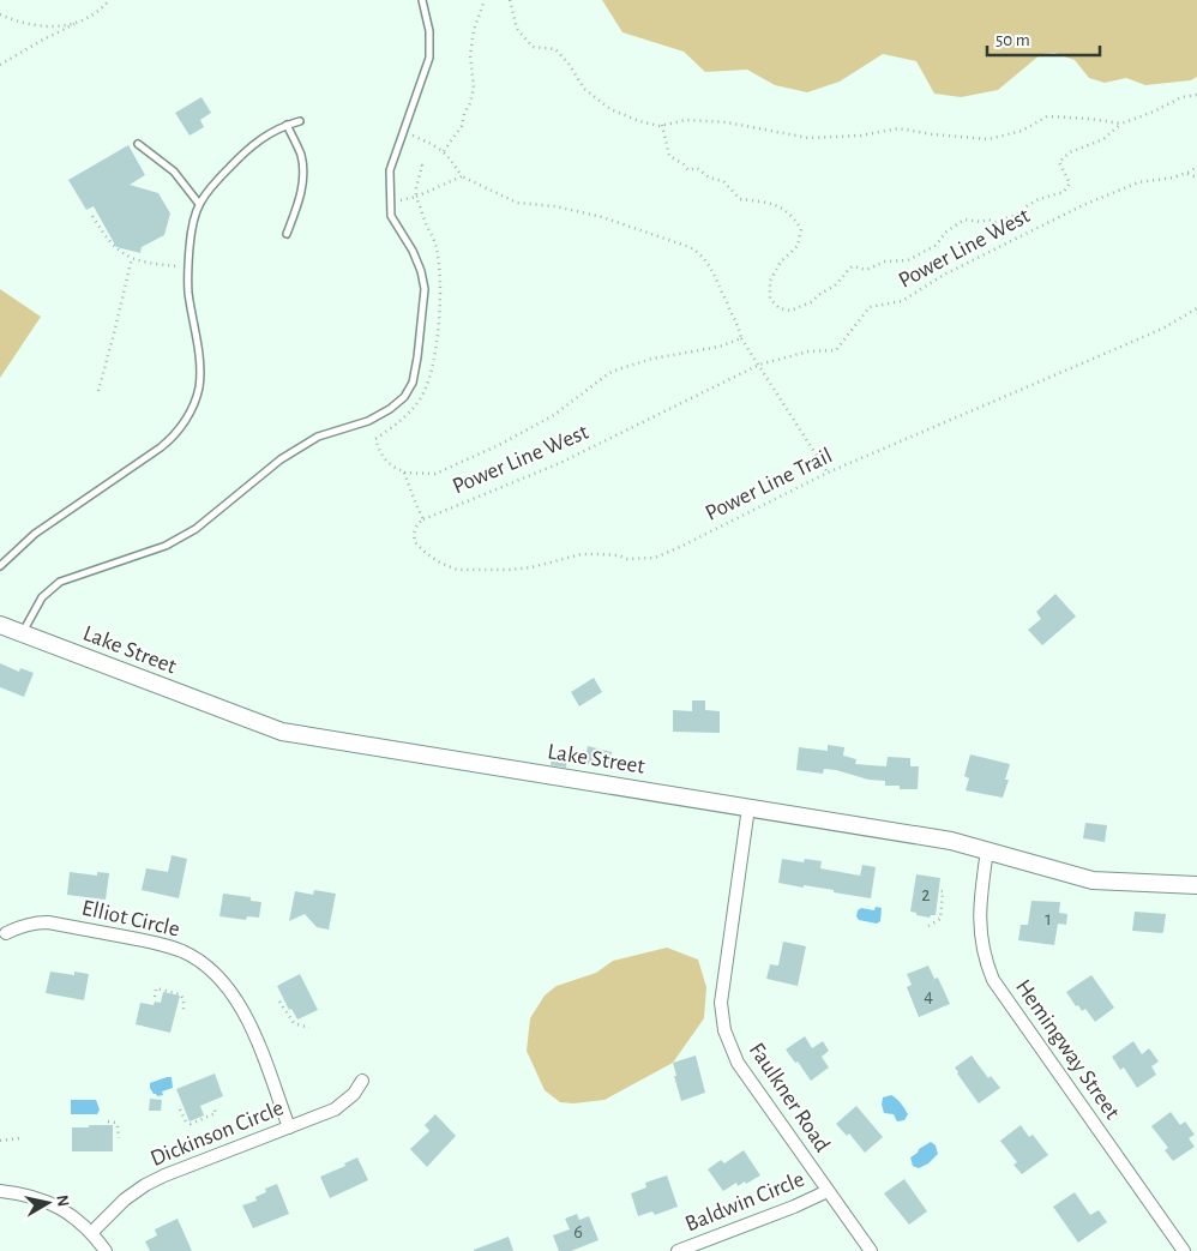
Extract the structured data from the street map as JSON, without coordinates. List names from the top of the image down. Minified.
{"streets":{"main road":["Lake Street"],"street":["Elliot Circle","Hemingway Street","Faulkner Road","Dickinson Circle","Baldwin Circle"],"path":["Power Line West","Power Line Trail"]},"crossings":[["Power Line West","Power Line Trail"],["Lake Street","Hemingway Street"],["Lake Street","Faulkner Road"],["Elliot Circle","Dickinson Circle"],["Faulkner Road","Baldwin Circle"]],"house_numbers":["2","1","4","6"],"scale_bar":"50 m","north":"right"}
